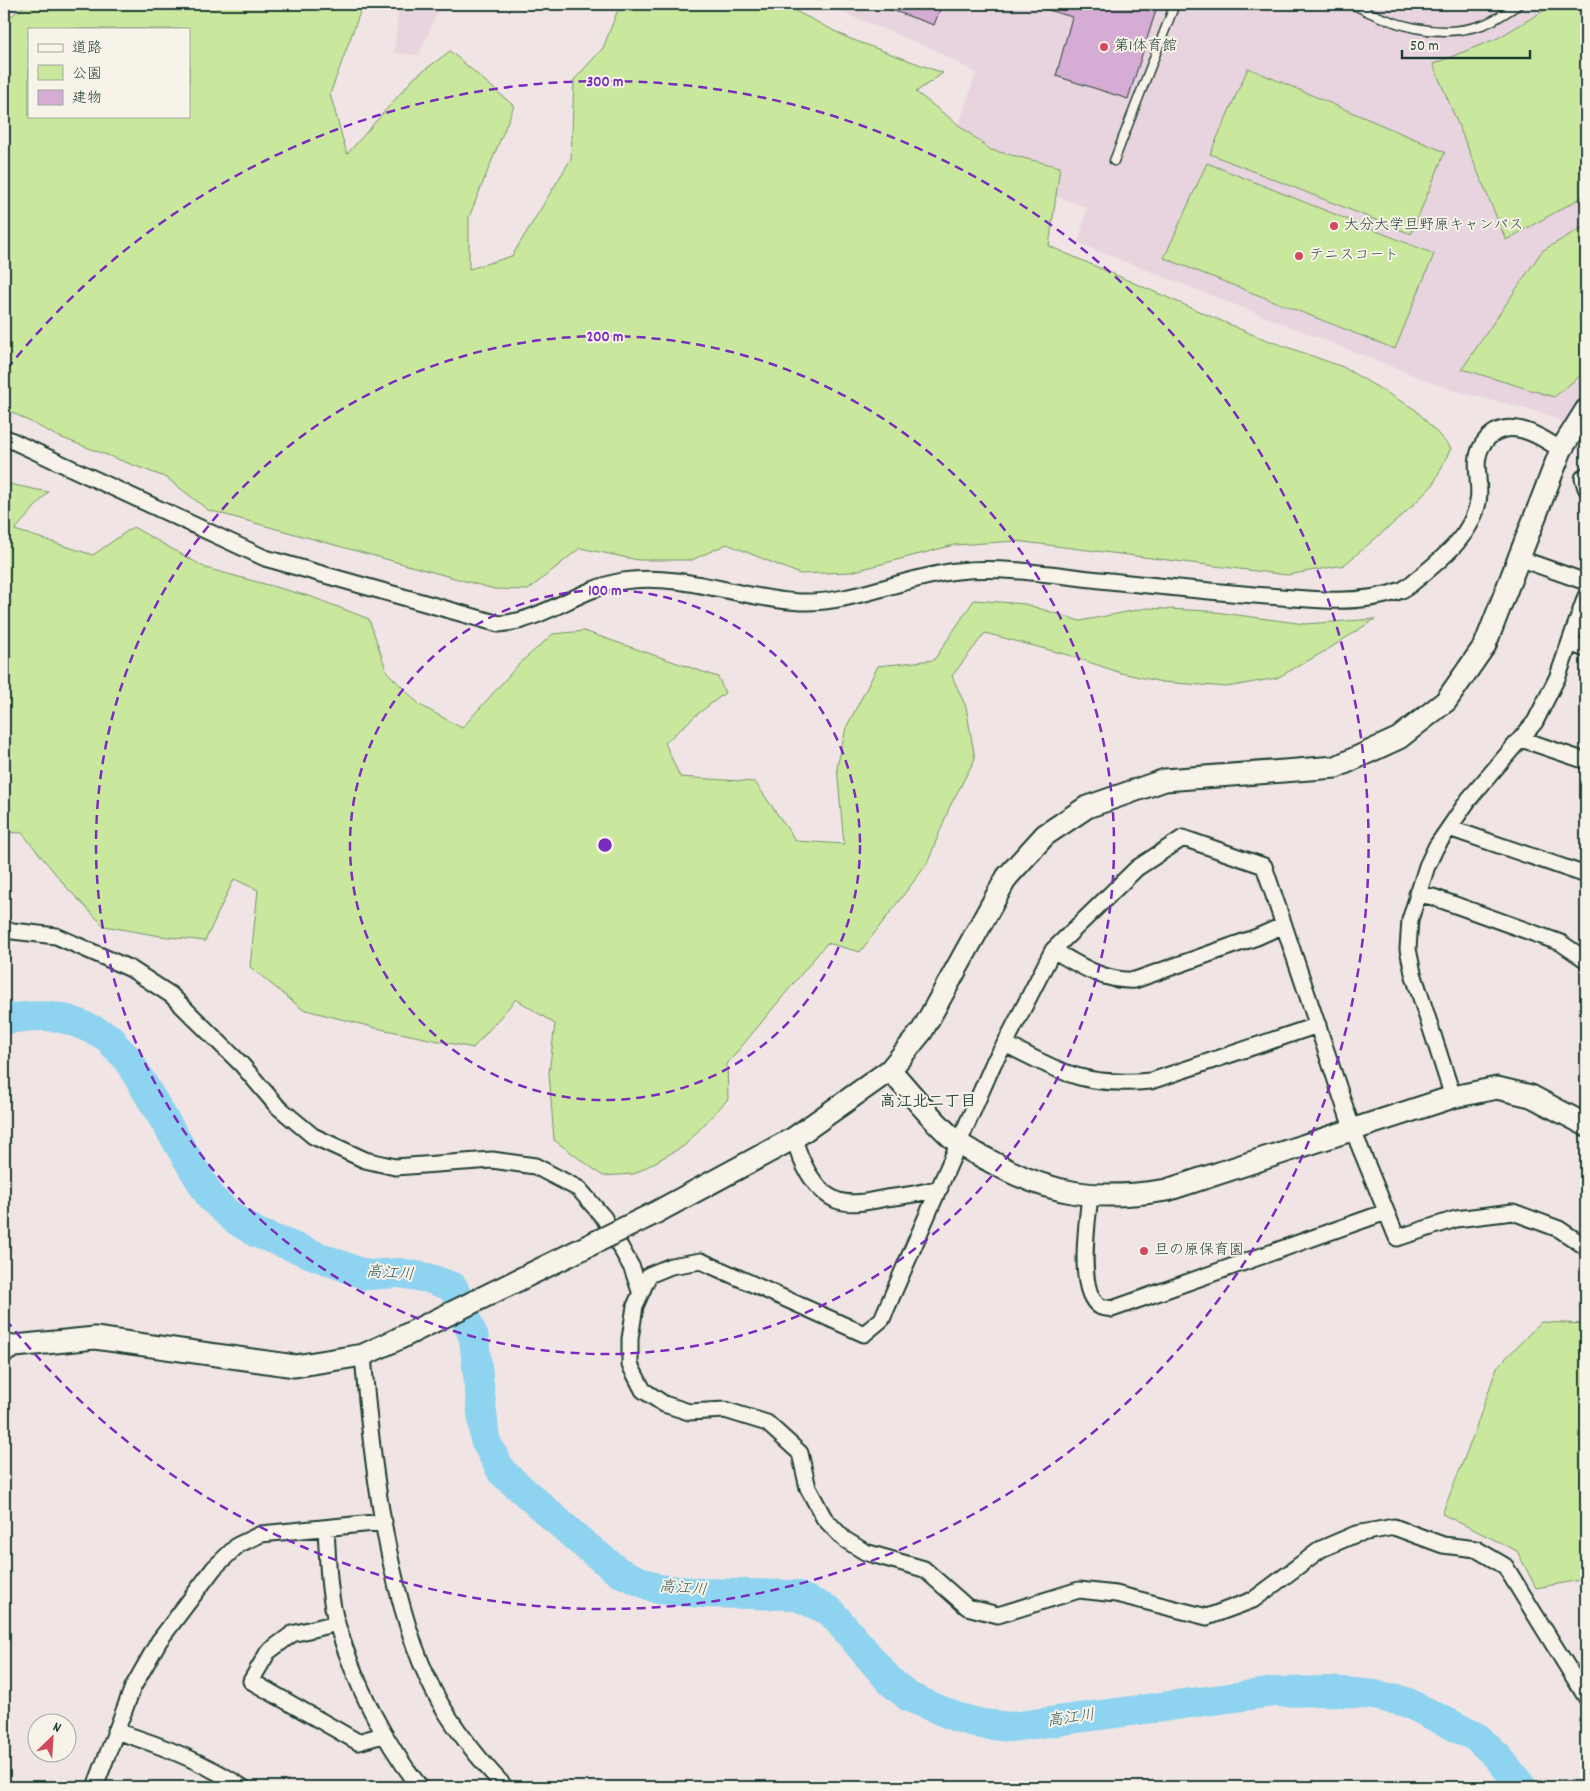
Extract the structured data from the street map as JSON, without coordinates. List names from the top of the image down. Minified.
{"districts":["高江北二丁目"],"water":["高江川"],"places":["第1体育館","大分大学旦野原キャンパス","テニスコート","旦の原保育園"],"legend":["道路","公園","建物"],"scale_bar":"50 m","north":"top right","rings":["300 m","200 m","100 m"]}
